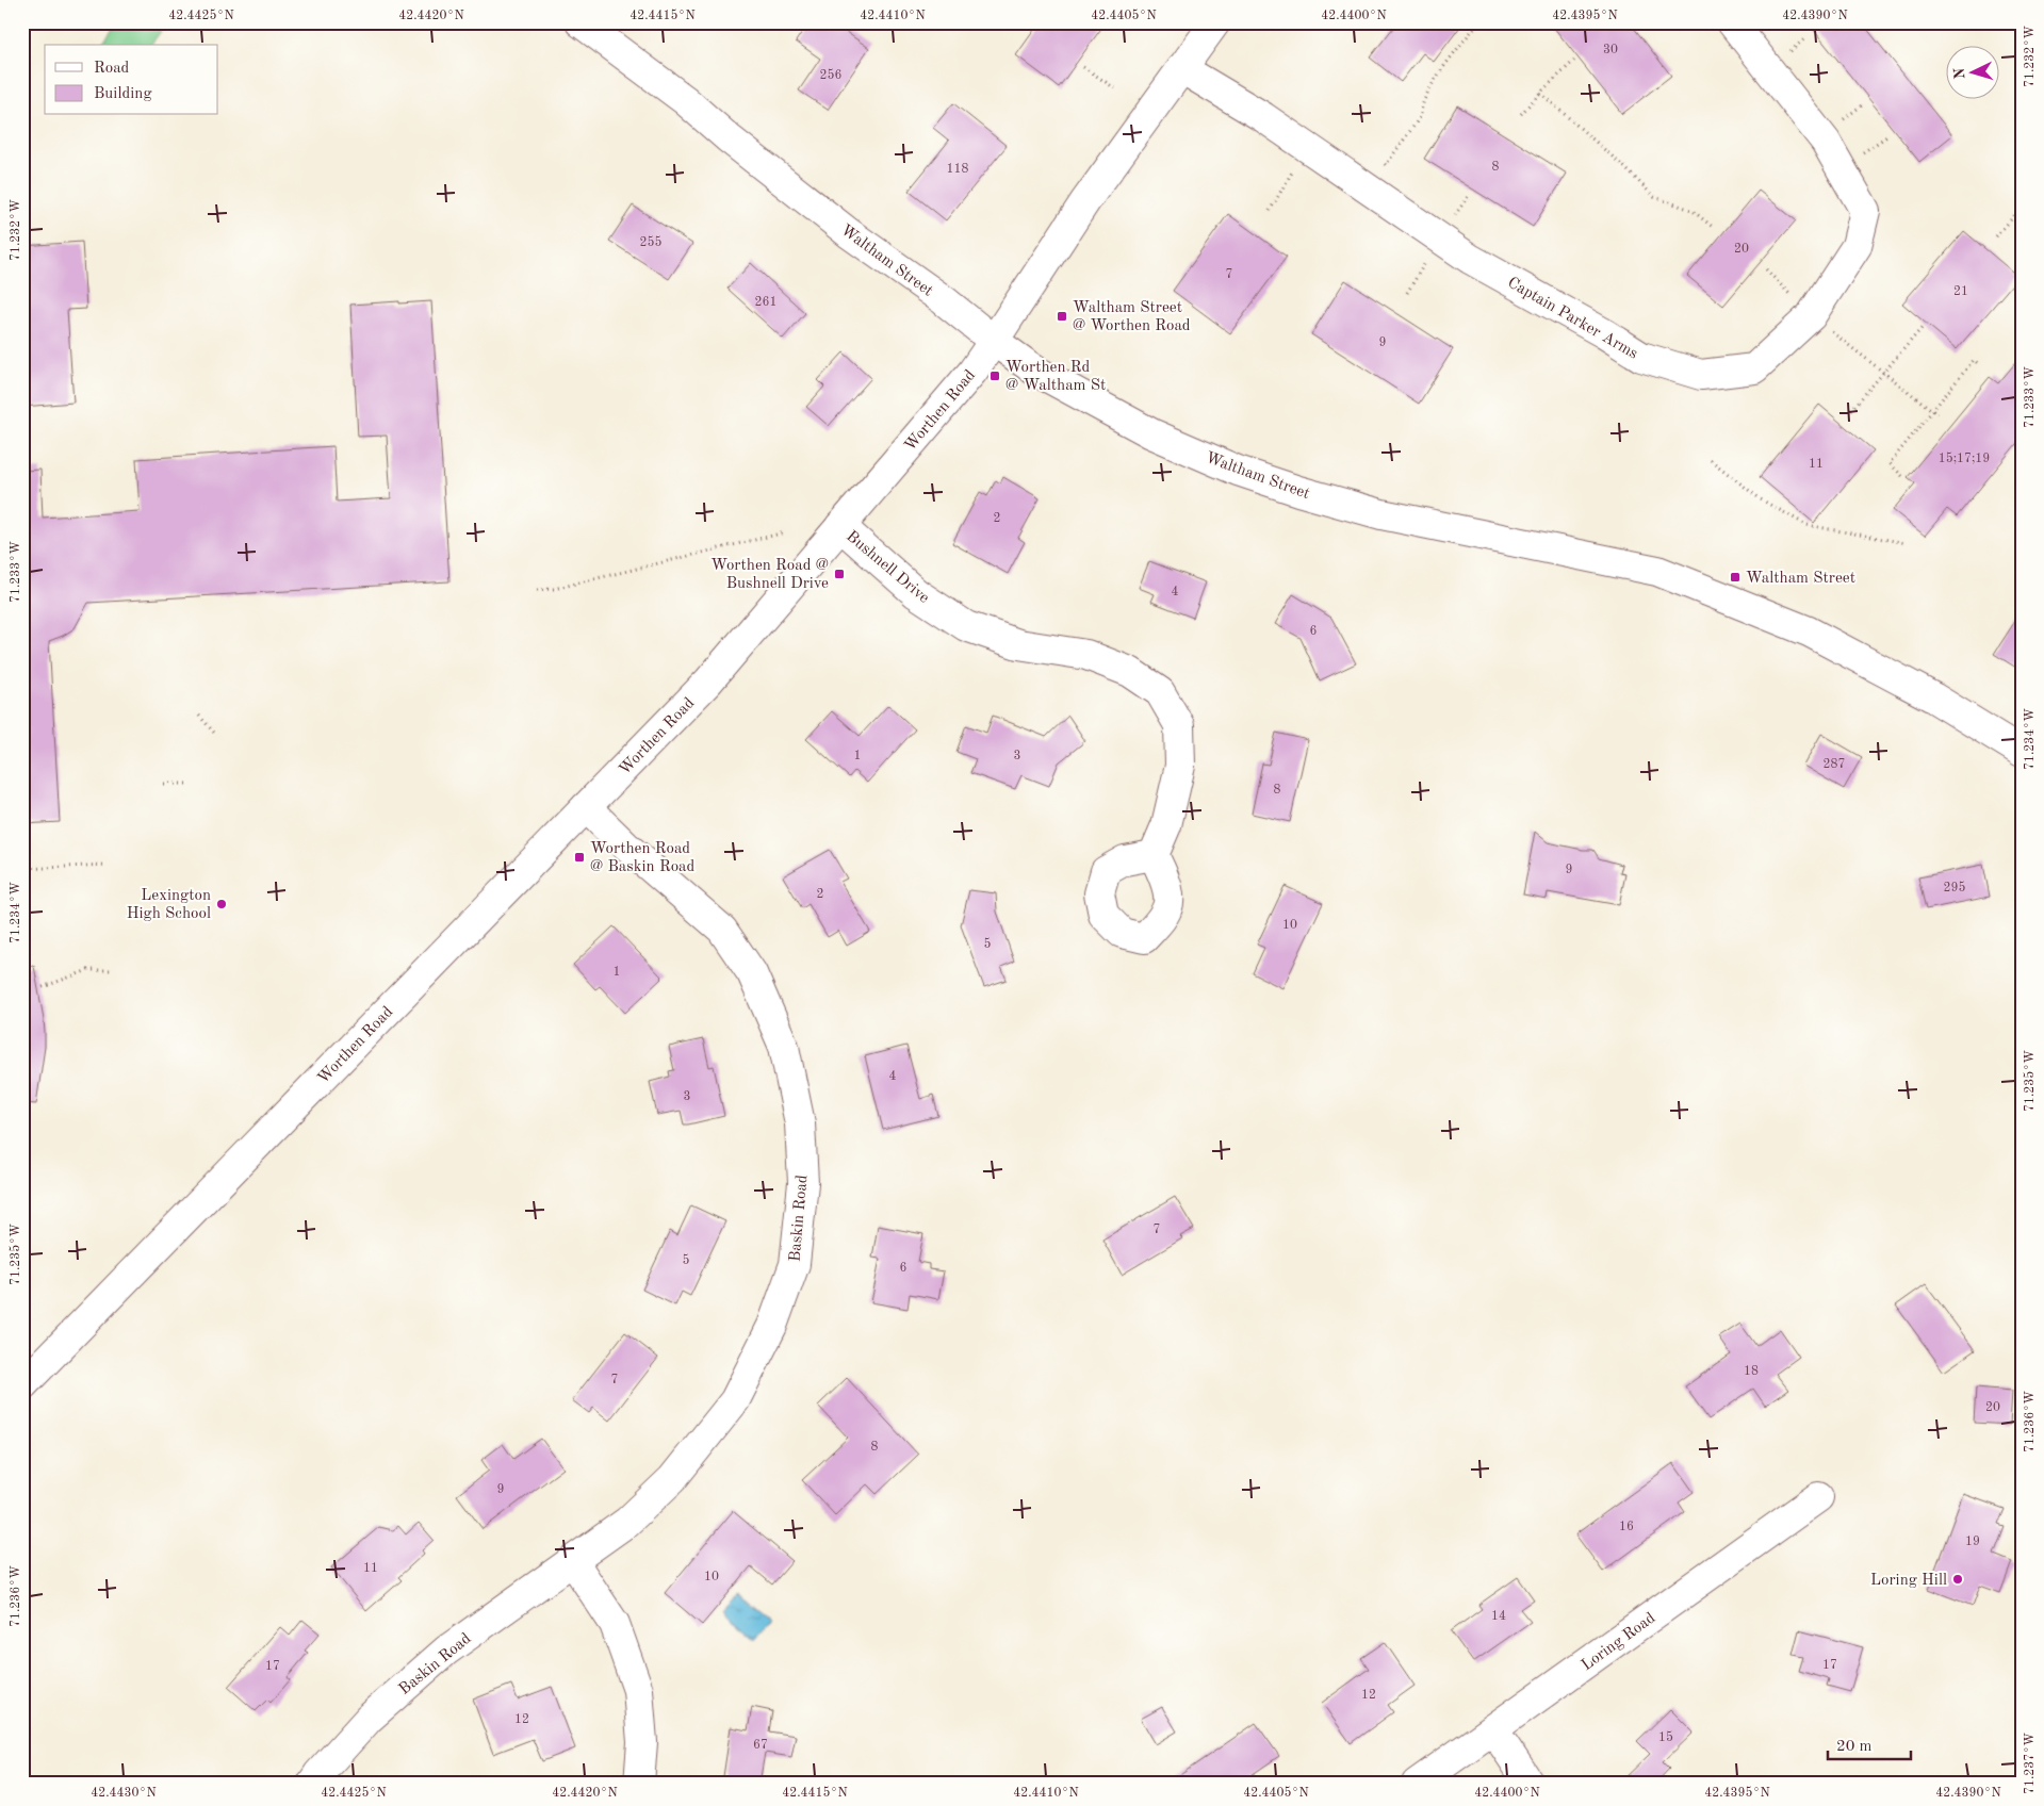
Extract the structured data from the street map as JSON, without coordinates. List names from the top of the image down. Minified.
{"streets":{"street":["Waltham Street","Captain Parker Arms","Worthen Road","Bushnell Drive","Baskin Road","Loring Road"]},"crossings":[["Waltham Street","Worthen Road"],["Captain Parker Arms","Worthen Road"],["Worthen Road","Bushnell Drive"],["Worthen Road","Baskin Road"]],"places":{"transit":["Waltham Street @ Worthen Road","Worthen Rd @ Waltham St","Worthen Road @ Bushnell Drive","Waltham Street","Worthen Road @ Baskin Road"],"other":["Lexington High School","Loring Hill"]},"house_numbers":["30","256","8","118","255","20","7","21","261","9","15;17;19","11","2","4","6","1","3","287","8","9","295","2","10","5","1","4","3","7","5","6","18","7","20","8","9","16","19","11","10","14","17","17","12","12","15","67"],"legend":["Road","Building"],"scale_bar":"20 m","north":"left","coordinates":["42.4425°N","42.4420°N","42.4415°N","42.4410°N","42.4405°N","42.4400°N","42.4395°N","42.4390°N","71.232°W","71.233°W","71.234°W","71.235°W","71.236°W","71.237°W","42.4430°N"]}
